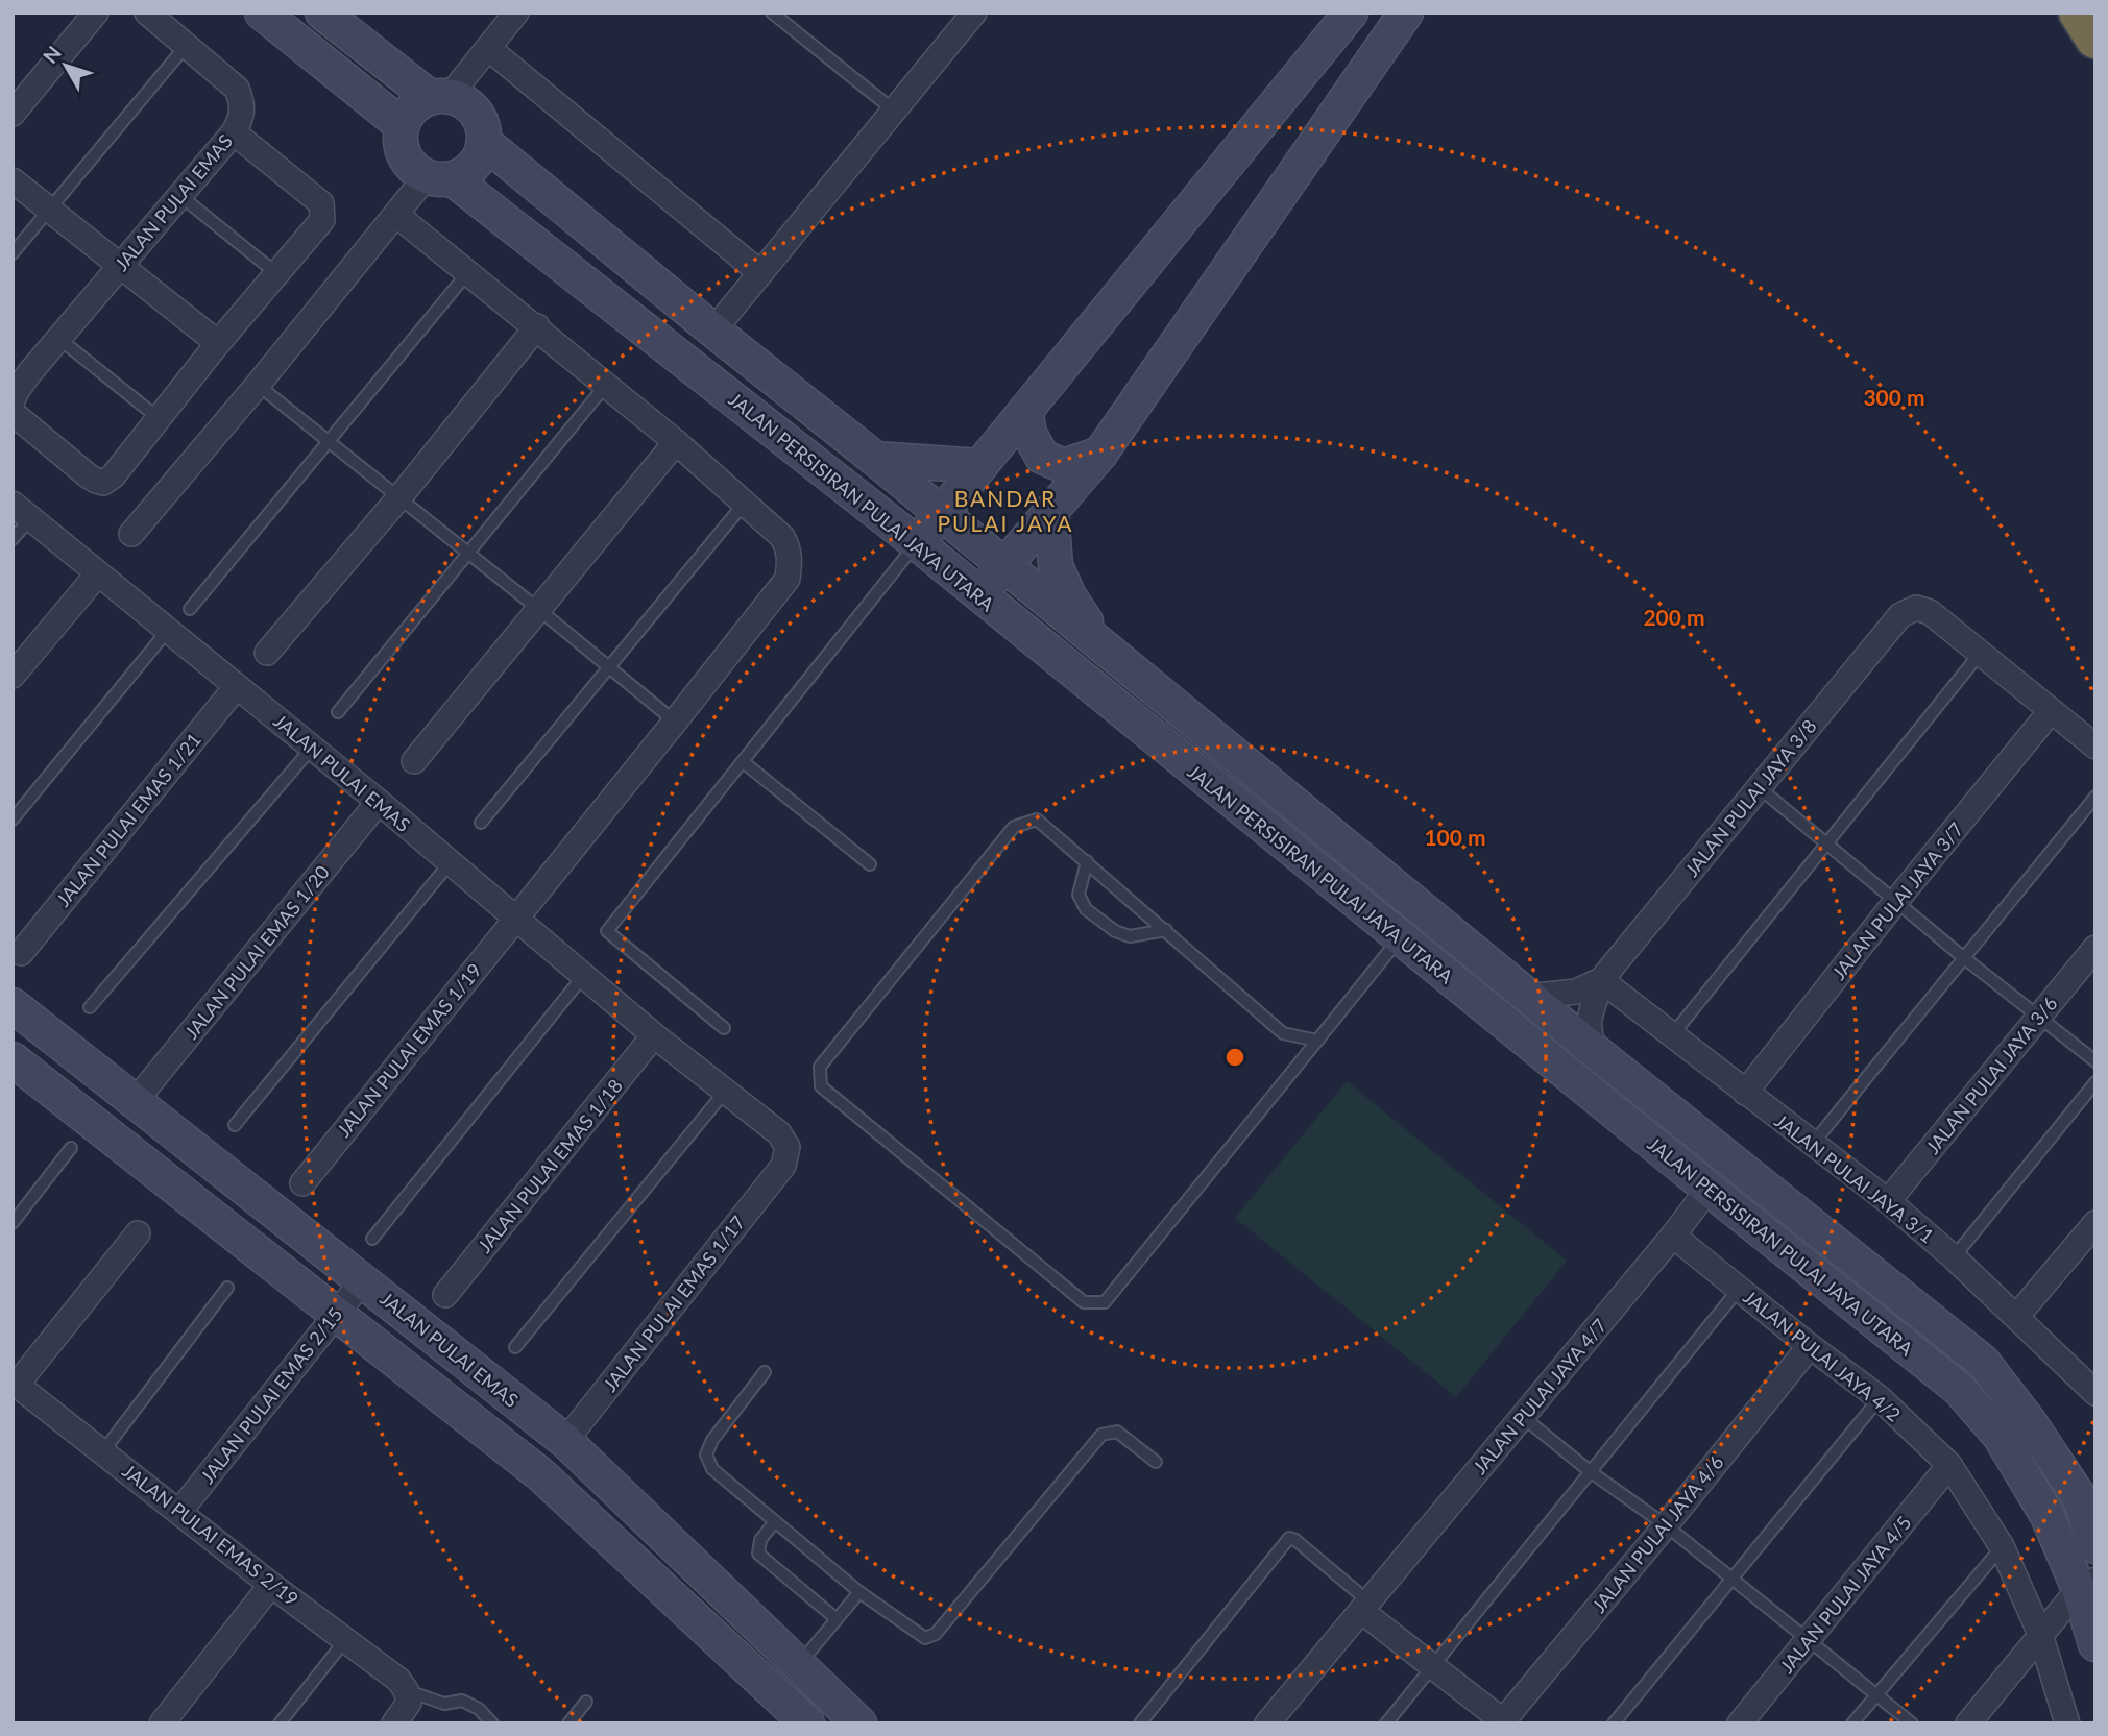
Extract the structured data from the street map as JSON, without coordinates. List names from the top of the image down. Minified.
{"streets":{"main road":["JALAN PULAI EMAS","JALAN PERSISIRAN PULAI JAYA UTARA"],"street":["JALAN PULAI JAYA 3/8","JALAN PULAI EMAS 1/21","JALAN PULAI JAYA 3/7","JALAN PULAI EMAS 1/20","JALAN PULAI EMAS 1/19","JALAN PULAI JAYA 3/6","JALAN PULAI EMAS 1/18","JALAN PULAI JAYA 3/1","JALAN PULAI EMAS 1/17","JALAN PULAI JAYA 4/2","JALAN PULAI EMAS 2/15","JALAN PULAI JAYA 4/7","JALAN PULAI JAYA 4/6","JALAN PULAI EMAS 2/19","JALAN PULAI JAYA 4/5"]},"crossings":[["JALAN PULAI EMAS","JALAN PULAI EMAS 1/21"],["JALAN PULAI EMAS","JALAN PULAI EMAS 1/20"],["JALAN PULAI EMAS","JALAN PULAI EMAS 1/19"],["JALAN PULAI EMAS","JALAN PULAI EMAS 1/18"],["JALAN PULAI EMAS","JALAN PULAI EMAS 1/17"],["JALAN PULAI EMAS","JALAN PULAI EMAS 2/15"],["JALAN PERSISIRAN PULAI JAYA UTARA","JALAN PULAI JAYA 4/7"],["JALAN PULAI JAYA 3/8","JALAN PULAI JAYA 3/1"],["JALAN PULAI JAYA 3/7","JALAN PULAI JAYA 3/1"],["JALAN PULAI JAYA 3/6","JALAN PULAI JAYA 3/1"],["JALAN PULAI JAYA 4/2","JALAN PULAI JAYA 4/7"],["JALAN PULAI JAYA 4/2","JALAN PULAI JAYA 4/6"],["JALAN PULAI JAYA 4/2","JALAN PULAI JAYA 4/5"],["JALAN PULAI EMAS 2/15","JALAN PULAI EMAS 2/19"]],"districts":["BANDAR PULAI JAYA"],"north":"top left","rings":["300 m","200 m","100 m"]}
